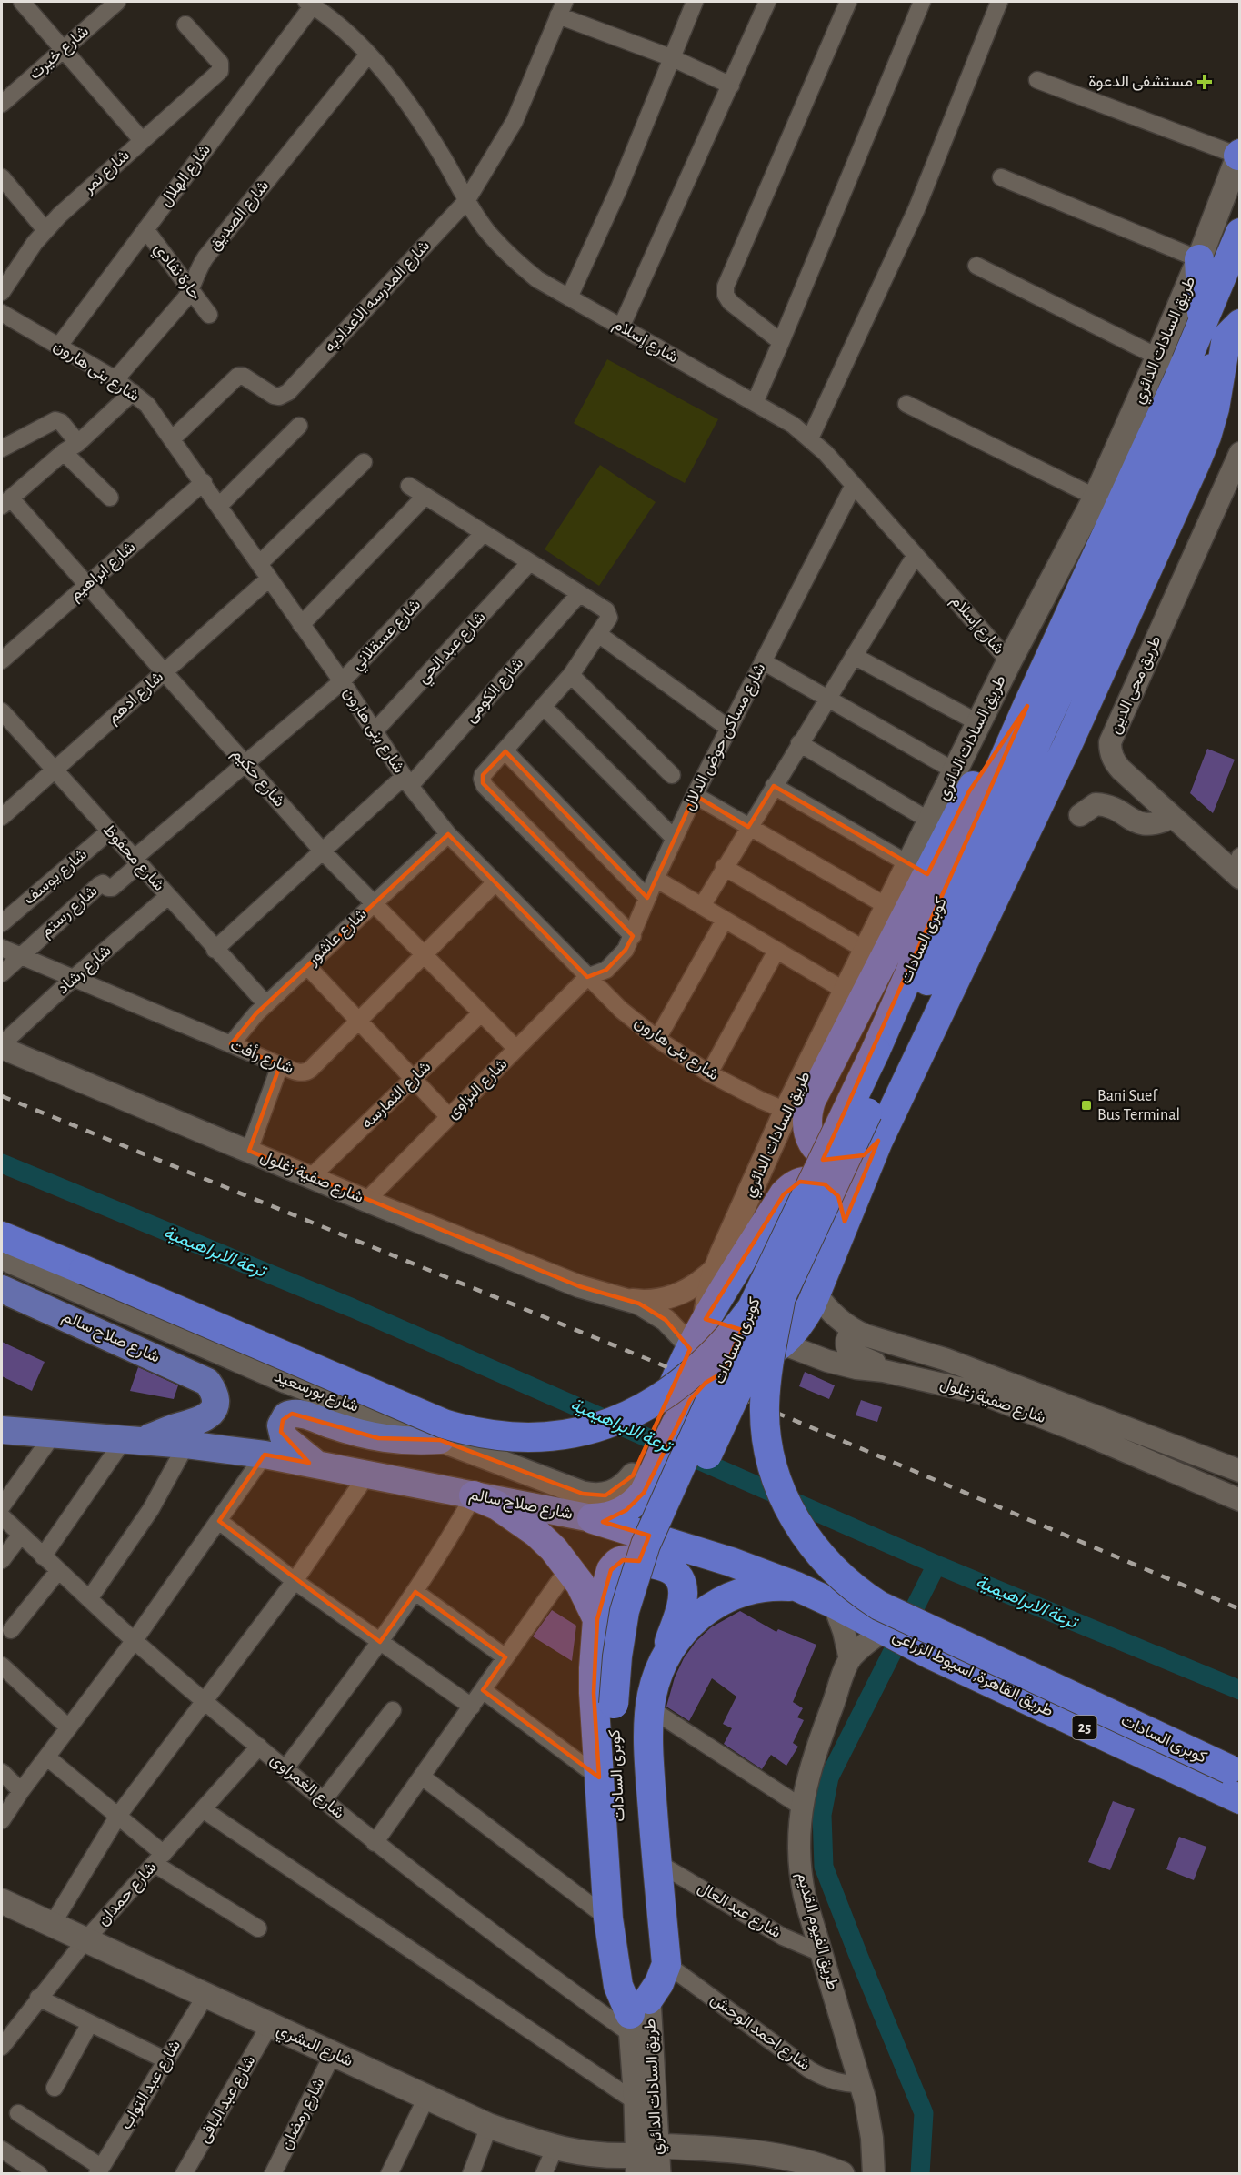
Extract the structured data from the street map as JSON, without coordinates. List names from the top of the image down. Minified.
{"streets":{"highway":["طريق السادات الدائري","كوبرى السادات","شارع صلاح سالم","طريق القاهرة, اسيوط الزراعى","25"],"main road":["شارع بورسعيد","شارع البشري"],"street":["شارع خيرت","شارع نمر","شارع الهلال","شارع الصديق","حارة نفادي","شارع المدرسه الاعداديه","شارع إسلام","شارع بنى هارون","شارع ابراهيم","شارع عسقلاني","شارع عبد الحي","طريق محى الدين","شارع الكومى","شارع ادهم","شارع مساكن حوض الدلال","شارع حكيم","شارع محفوظ","شارع يوسف","شارع رستم","شارع عاشور","شارع رشاد","شارع رأفت","شارع البزاوى","شارع النمارسه","شارع صفية زغلول","شارع الغمراوى","شارع حمدان","شارع عبد العال","طريق الفيوم القديم","شارع احمد الوحش","شارع عبد التواب","شارع عبد الباقى","شارع رمضان"]},"crossings":[["شارع الهلال","حارة نفادي"],["شارع الهلال","شارع إسلام"],["شارع الهلال","شارع بنى هارون"],["شارع الصديق","حارة نفادي"],["شارع الصديق","شارع إسلام"],["شارع الصديق","شارع بنى هارون"],["شارع المدرسه الاعداديه","شارع إسلام"],["شارع المدرسه الاعداديه","شارع بنى هارون"],["طريق السادات الدائري","شارع إسلام"],["طريق السادات الدائري","شارع بنى هارون"],["طريق السادات الدائري","كوبرى السادات"],["طريق السادات الدائري","شارع صفية زغلول"],["طريق السادات الدائري","شارع الغمراوى"],["طريق السادات الدائري","شارع البشري"],["شارع إسلام","شارع مساكن حوض الدلال"],["شارع بنى هارون","شارع ابراهيم"],["شارع بنى هارون","شارع عسقلاني"],["شارع بنى هارون","شارع عبد الحي"],["شارع بنى هارون","شارع الكومى"],["شارع بنى هارون","شارع ادهم"],["شارع بنى هارون","شارع مساكن حوض الدلال"],["شارع بنى هارون","شارع عاشور"],["شارع بنى هارون","شارع رأفت"],["شارع بنى هارون","شارع البزاوى"],["شارع ابراهيم","شارع حكيم"],["شارع عسقلاني","شارع حكيم"],["شارع عسقلاني","شارع محفوظ"],["شارع عسقلاني","شارع رستم"],["شارع الكومى","شارع حكيم"],["شارع الكومى","شارع محفوظ"],["شارع ادهم","شارع حكيم"],["شارع ادهم","شارع محفوظ"],["شارع مساكن حوض الدلال","شارع البزاوى"],["شارع حكيم","شارع عاشور"],["شارع حكيم","شارع رأفت"],["شارع حكيم","شارع البزاوى"],["شارع حكيم","شارع النمارسه"],["شارع محفوظ","شارع يوسف"],["شارع محفوظ","شارع رستم"],["شارع محفوظ","شارع عاشور"],["شارع محفوظ","شارع رشاد"],["شارع رستم","شارع رأفت"],["شارع عاشور","شارع رأفت"],["كوبرى السادات","شارع الغمراوى"],["شارع رشاد","شارع رأفت"],["شارع رشاد","شارع صفية زغلول"],["شارع البزاوى","شارع صفية زغلول"],["شارع النمارسه","شارع صفية زغلول"],["شارع صلاح سالم","طريق القاهرة, اسيوط الزراعى"],["شارع صلاح سالم","طريق الفيوم القديم"],["طريق القاهرة, اسيوط الزراعى","طريق الفيوم القديم"],["شارع الغمراوى","شارع حمدان"],["شارع حمدان","شارع البشري"],["شارع عبد العال","طريق الفيوم القديم"],["طريق الفيوم القديم","شارع احمد الوحش"],["شارع البشري","شارع عبد التواب"],["شارع البشري","شارع عبد الباقى"],["شارع البشري","شارع رمضان"]],"water":["ترعة الابراهيمية"],"places":{"health":["مستشفى الدعوة"],"transit":["Bani Suef Bus Terminal"]}}
